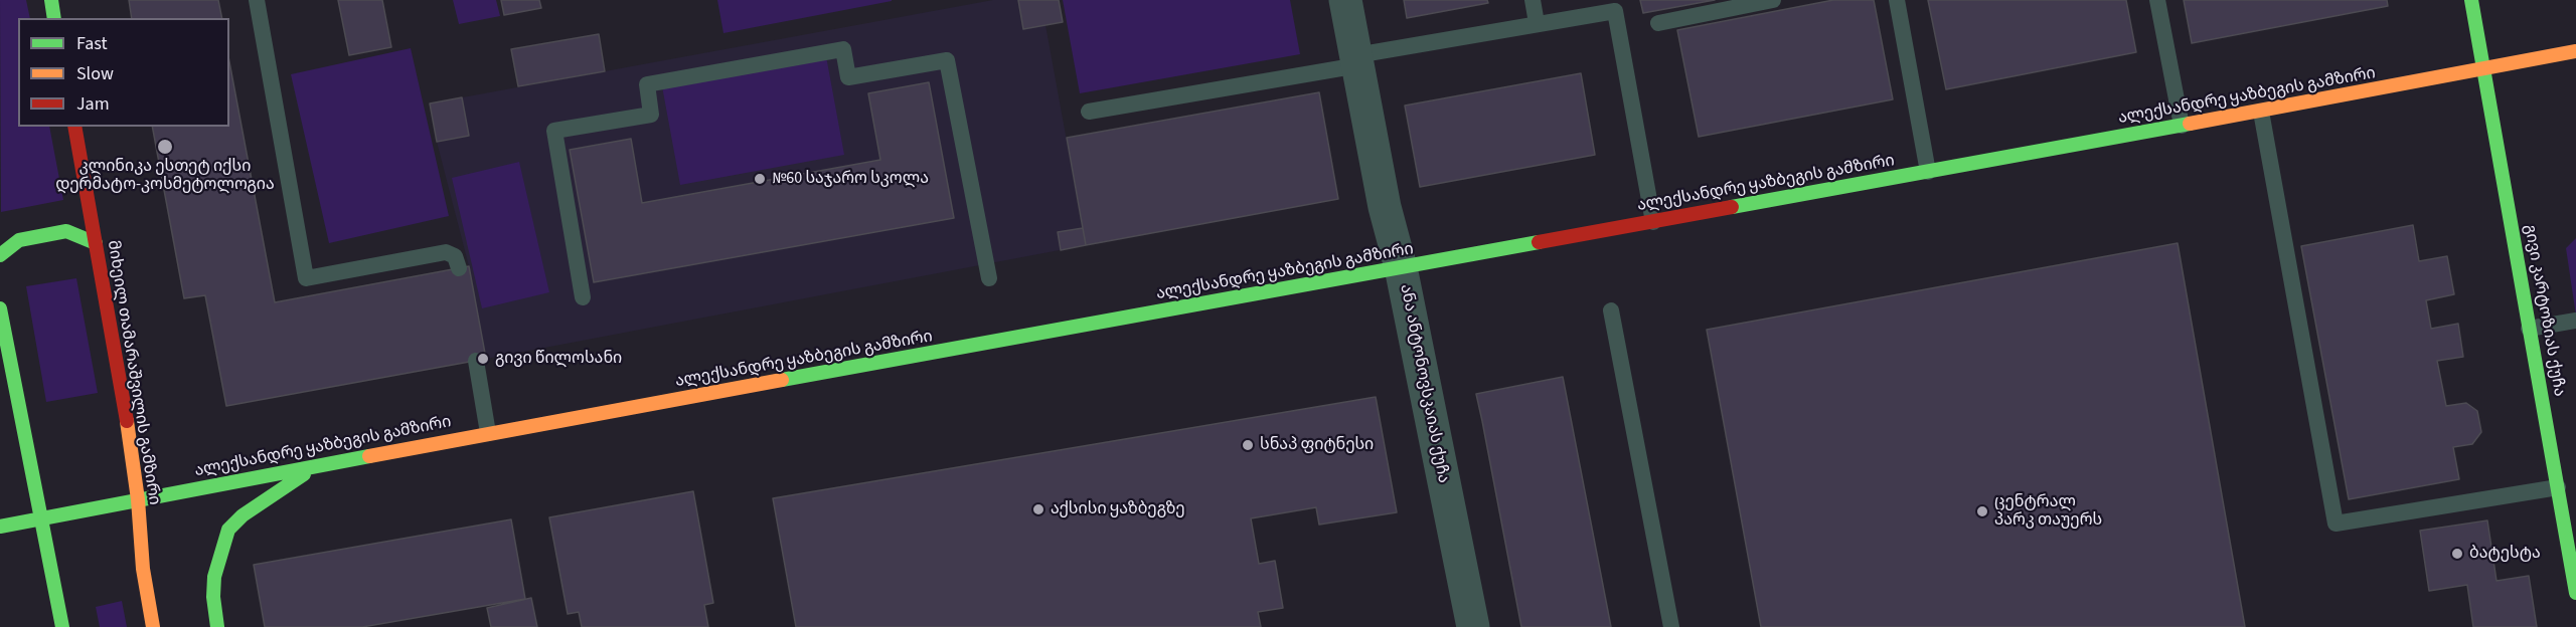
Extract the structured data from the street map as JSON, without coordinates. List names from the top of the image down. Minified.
{"streets":{"main road":["ალექსანდრე ყაზბეგის გამზირი","გივი კარტოზიას ქუჩა","მიხეილ თამარაშვილის გამზირი"],"street":["ანა ანტონოვსკაიას ქუჩა"]},"crossings":[["ალექსანდრე ყაზბეგის გამზირი","გივი კარტოზიას ქუჩა"],["ალექსანდრე ყაზბეგის გამზირი","მიხეილ თამარაშვილის გამზირი"],["ალექსანდრე ყაზბეგის გამზირი","ანა ანტონოვსკაიას ქუჩა"]],"places":["კლინიკა ესთეტ იქსი დერმატო-კოსმეტოლოგია","№60 საჯარო სკოლა","გივი წილოსანი","სნაპ ფიტნესი","აქსისი ყაზბეგზე","ცენტრალ პარკ თაუერს","ბატესტა"],"legend":["Fast","Slow","Jam"]}
